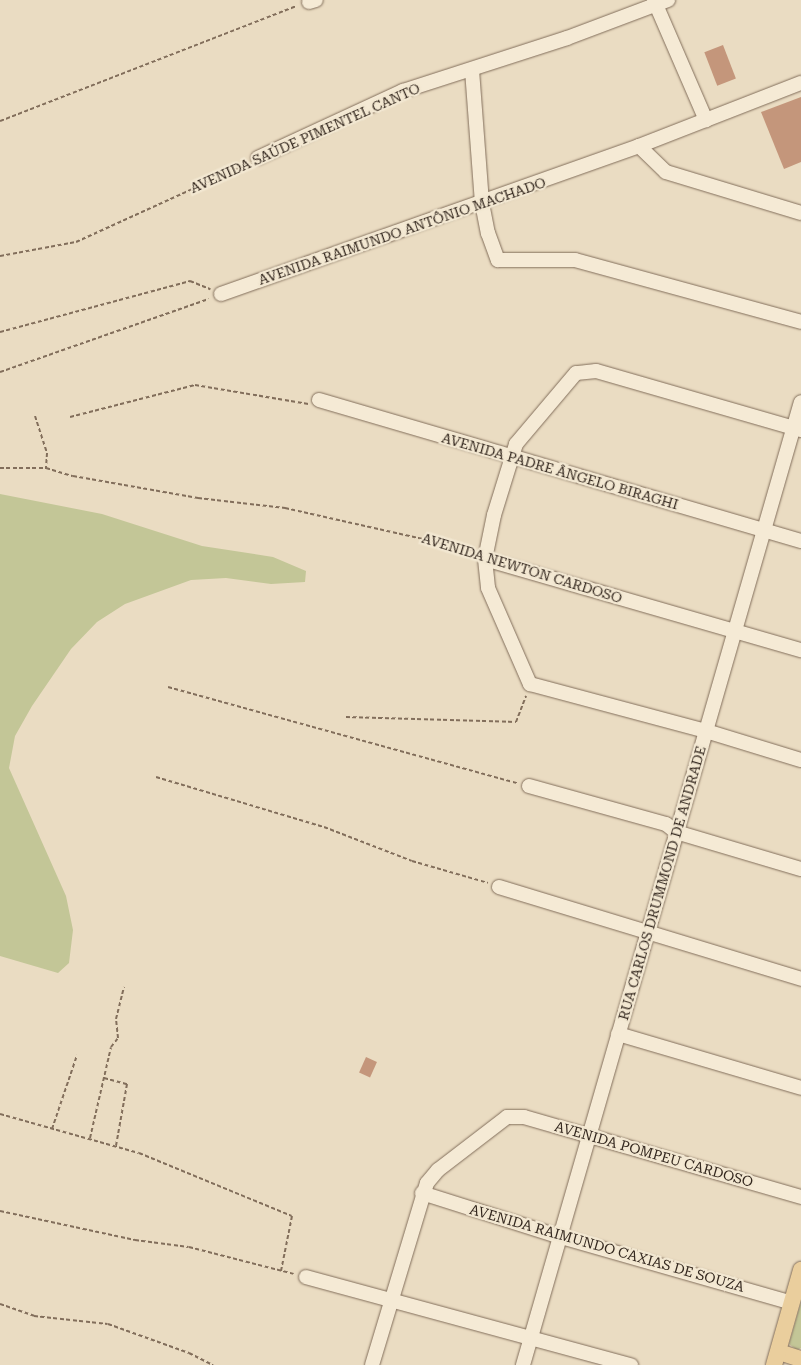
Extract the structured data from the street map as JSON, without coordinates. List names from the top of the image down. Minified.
{"streets":{"street":["AVENIDA SAÚDE PIMENTEL CANTO","AVENIDA RAIMUNDO ANTÔNIO MACHADO","AVENIDA PADRE ÂNGELO BIRAGHI","AVENIDA NEWTON CARDOSO","RUA CARLOS DRUMMOND DE ANDRADE","AVENIDA POMPEU CARDOSO","AVENIDA RAIMUNDO CAXIAS DE SOUZA"]},"crossings":[["AVENIDA PADRE ÂNGELO BIRAGHI","RUA CARLOS DRUMMOND DE ANDRADE"],["AVENIDA NEWTON CARDOSO","RUA CARLOS DRUMMOND DE ANDRADE"],["RUA CARLOS DRUMMOND DE ANDRADE","AVENIDA POMPEU CARDOSO"],["RUA CARLOS DRUMMOND DE ANDRADE","AVENIDA RAIMUNDO CAXIAS DE SOUZA"],["AVENIDA POMPEU CARDOSO","AVENIDA RAIMUNDO CAXIAS DE SOUZA"]]}
